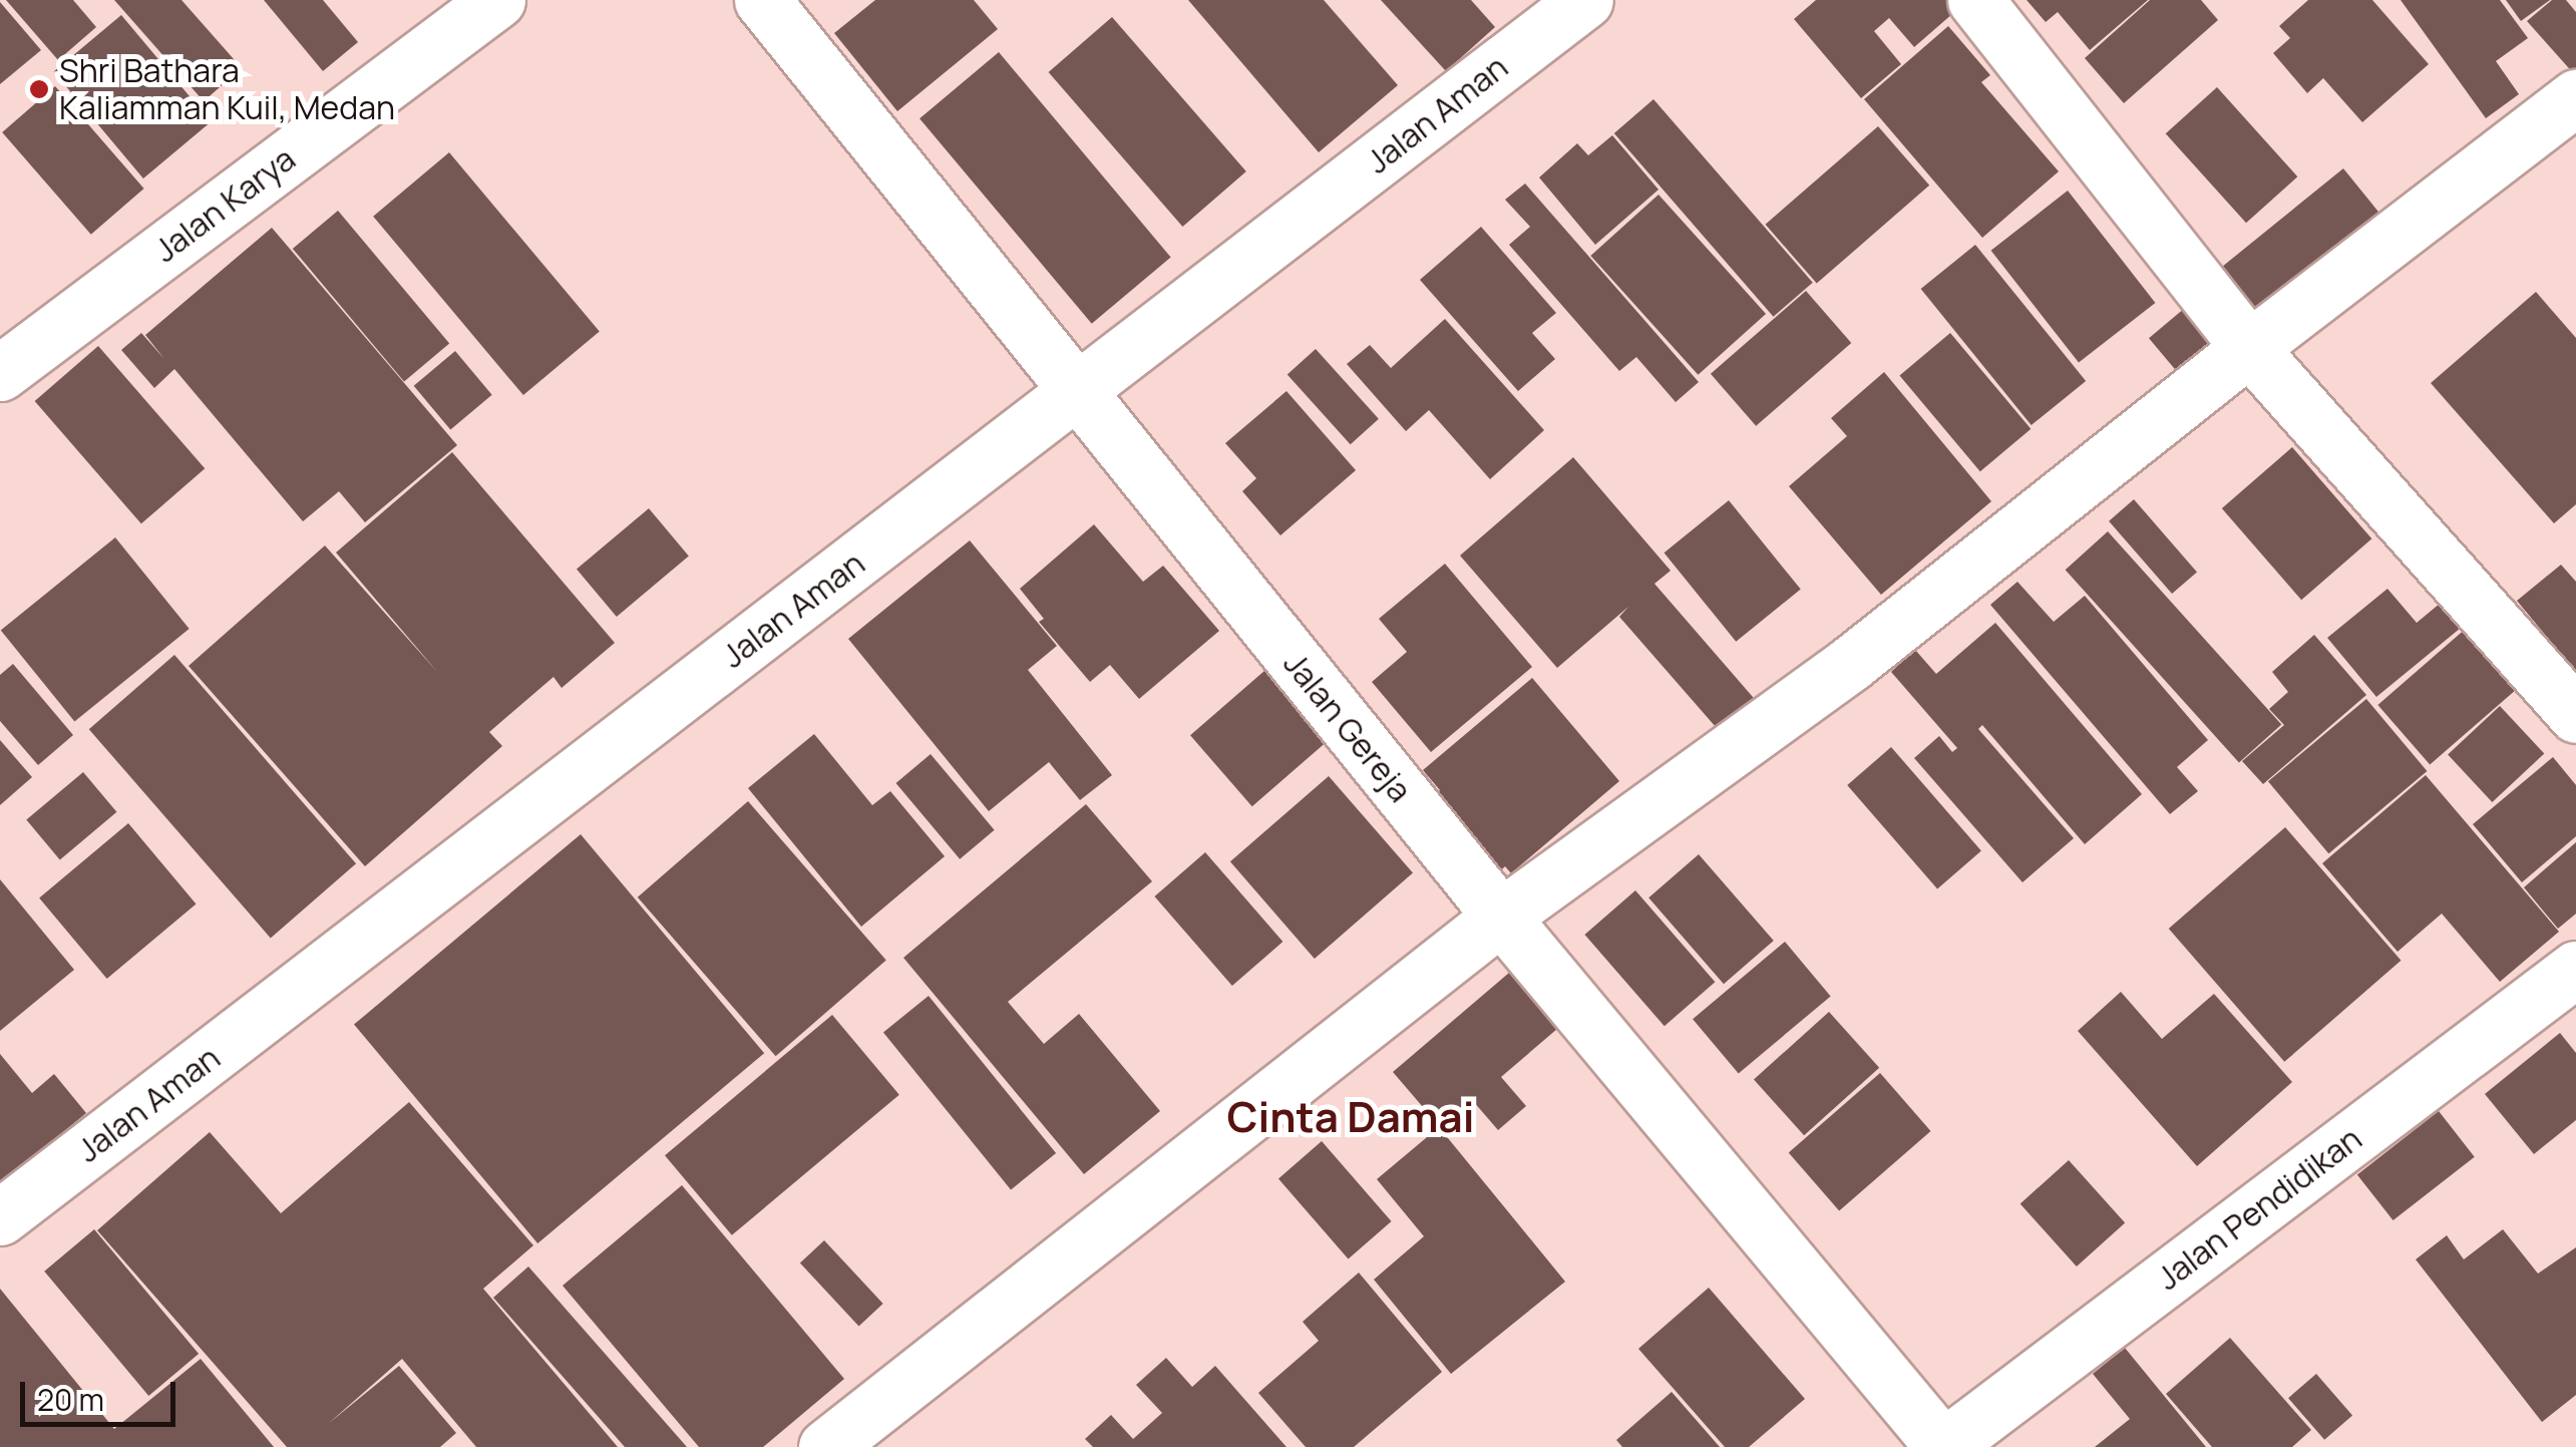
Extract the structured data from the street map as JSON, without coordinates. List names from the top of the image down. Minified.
{"streets":{"street":["Jalan Aman","Jalan Karya","Jalan Gereja","Jalan Pendidikan"]},"crossings":[["Jalan Aman","Jalan Gereja"],["Jalan Gereja","Jalan Pendidikan"]],"districts":["Cinta Damai"],"places":["Shri Bathara Kaliamman Kuil, Medan"],"scale_bar":"20 m"}
